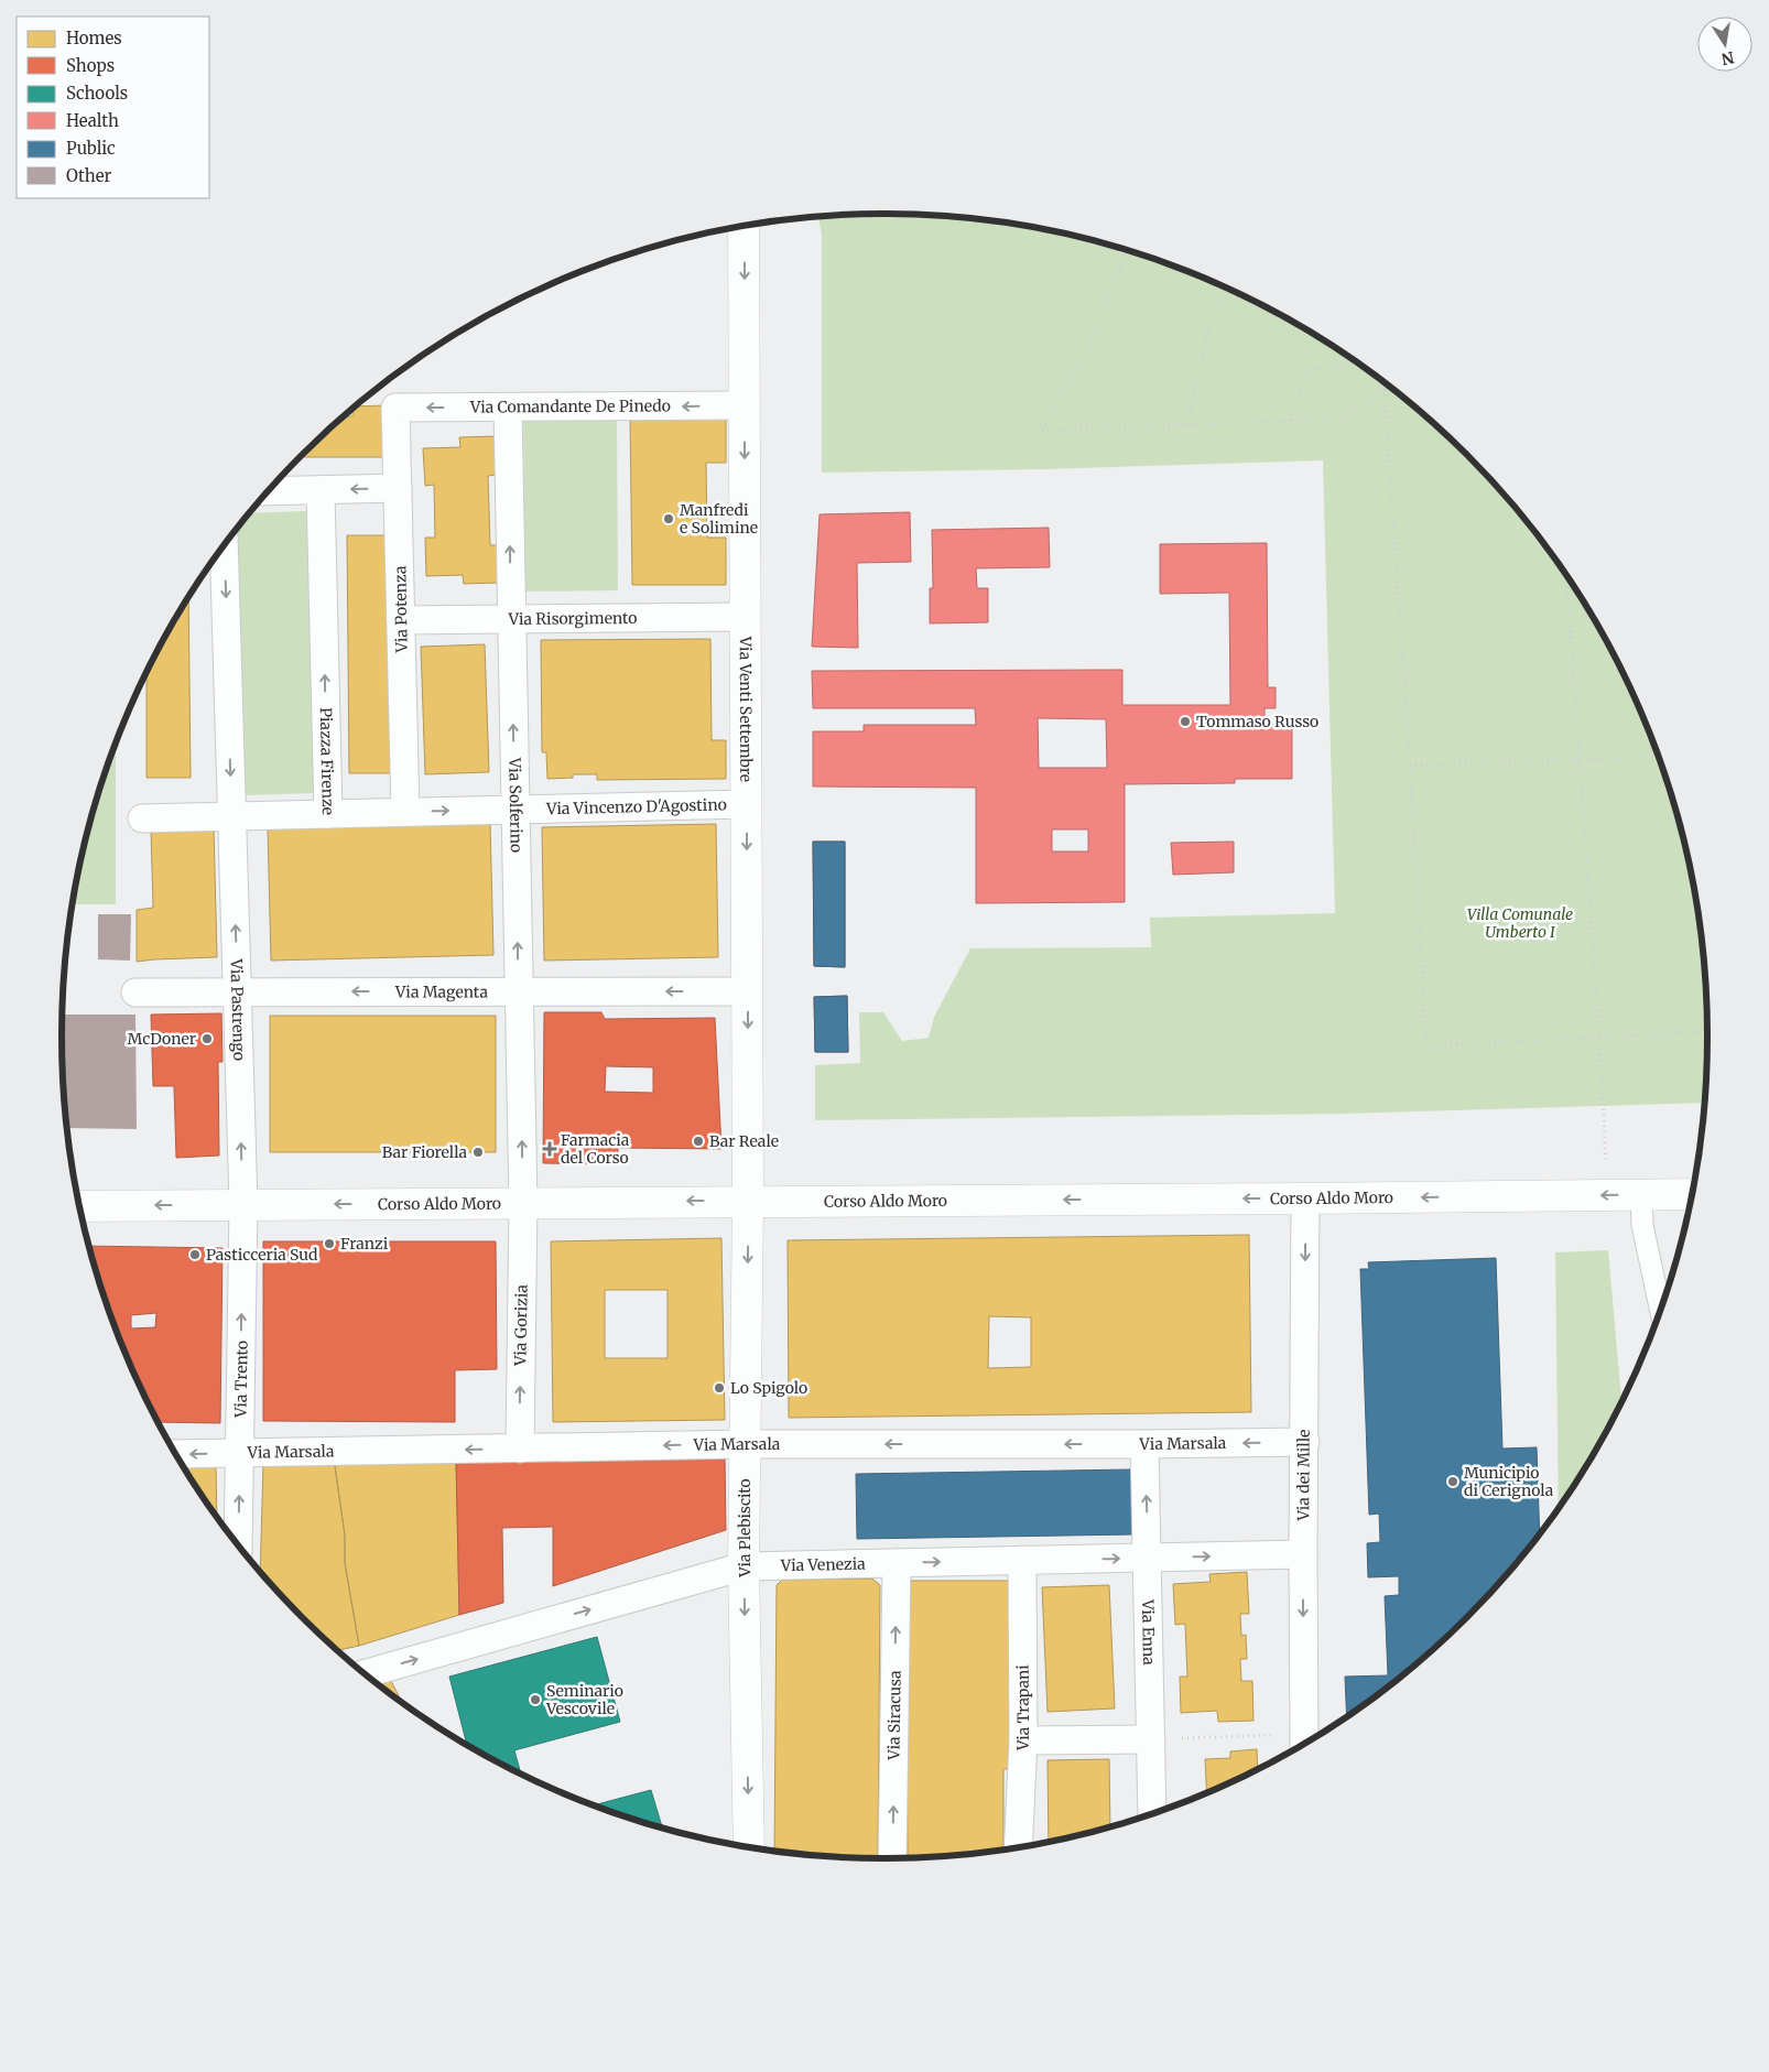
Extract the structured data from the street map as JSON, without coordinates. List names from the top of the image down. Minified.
{"streets":{"street":["Via Comandante De Pinedo","Via Potenza","Via Risorgimento","Via Venti Settembre","Piazza Firenze","Via Solferino","Via Vincenzo D'Agostino","Via Magenta","Via Pastrengo","Corso Aldo Moro","Via Gorizia","Via Trento","Via Marsala","Via dei Mille","Via Plebiscito","Via Venezia","Via Enna","Via Trapani","Via Siracusa"]},"crossings":[["Via Comandante De Pinedo","Via Potenza"],["Via Comandante De Pinedo","Via Venti Settembre"],["Via Comandante De Pinedo","Via Solferino"],["Via Potenza","Via Risorgimento"],["Via Potenza","Via Vincenzo D'Agostino"],["Via Risorgimento","Via Venti Settembre"],["Via Risorgimento","Via Solferino"],["Via Venti Settembre","Via Vincenzo D'Agostino"],["Via Venti Settembre","Via Magenta"],["Via Venti Settembre","Corso Aldo Moro"],["Via Venti Settembre","Via Plebiscito"],["Piazza Firenze","Via Vincenzo D'Agostino"],["Piazza Firenze","Via Pastrengo"],["Via Solferino","Via Vincenzo D'Agostino"],["Via Solferino","Via Magenta"],["Via Solferino","Corso Aldo Moro"],["Via Solferino","Via Gorizia"],["Via Magenta","Via Pastrengo"],["Via Pastrengo","Corso Aldo Moro"],["Via Pastrengo","Via Trento"],["Corso Aldo Moro","Via Gorizia"],["Corso Aldo Moro","Via Trento"],["Corso Aldo Moro","Via dei Mille"],["Corso Aldo Moro","Via Plebiscito"],["Via Gorizia","Via Marsala"],["Via Trento","Via Marsala"],["Via Marsala","Via dei Mille"],["Via Marsala","Via Plebiscito"],["Via Marsala","Via Enna"],["Via dei Mille","Via Venezia"],["Via Plebiscito","Via Venezia"],["Via Venezia","Via Enna"],["Via Venezia","Via Trapani"],["Via Venezia","Via Siracusa"]],"one_way":["Via Comandante De Pinedo","Via Venti Settembre","Via Solferino","Via Magenta","Via Pastrengo","Corso Aldo Moro","Via Gorizia","Via Trento","Via Marsala","Via dei Mille","Via Plebiscito","Via Venezia","Via Siracusa"],"parks":["Villa Comunale Umberto I"],"places":{"other":["Manfredi e Solimine","Tommaso Russo","McDoner","Bar Reale","Bar Fiorella","Franzi","Pasticceria Sud","Lo Spigolo","Municipio di Cerignola","Seminario Vescovile"],"health":["Farmacia del Corso"]},"legend":["Homes","Shops","Schools","Health","Public","Other"],"north":"bottom"}
